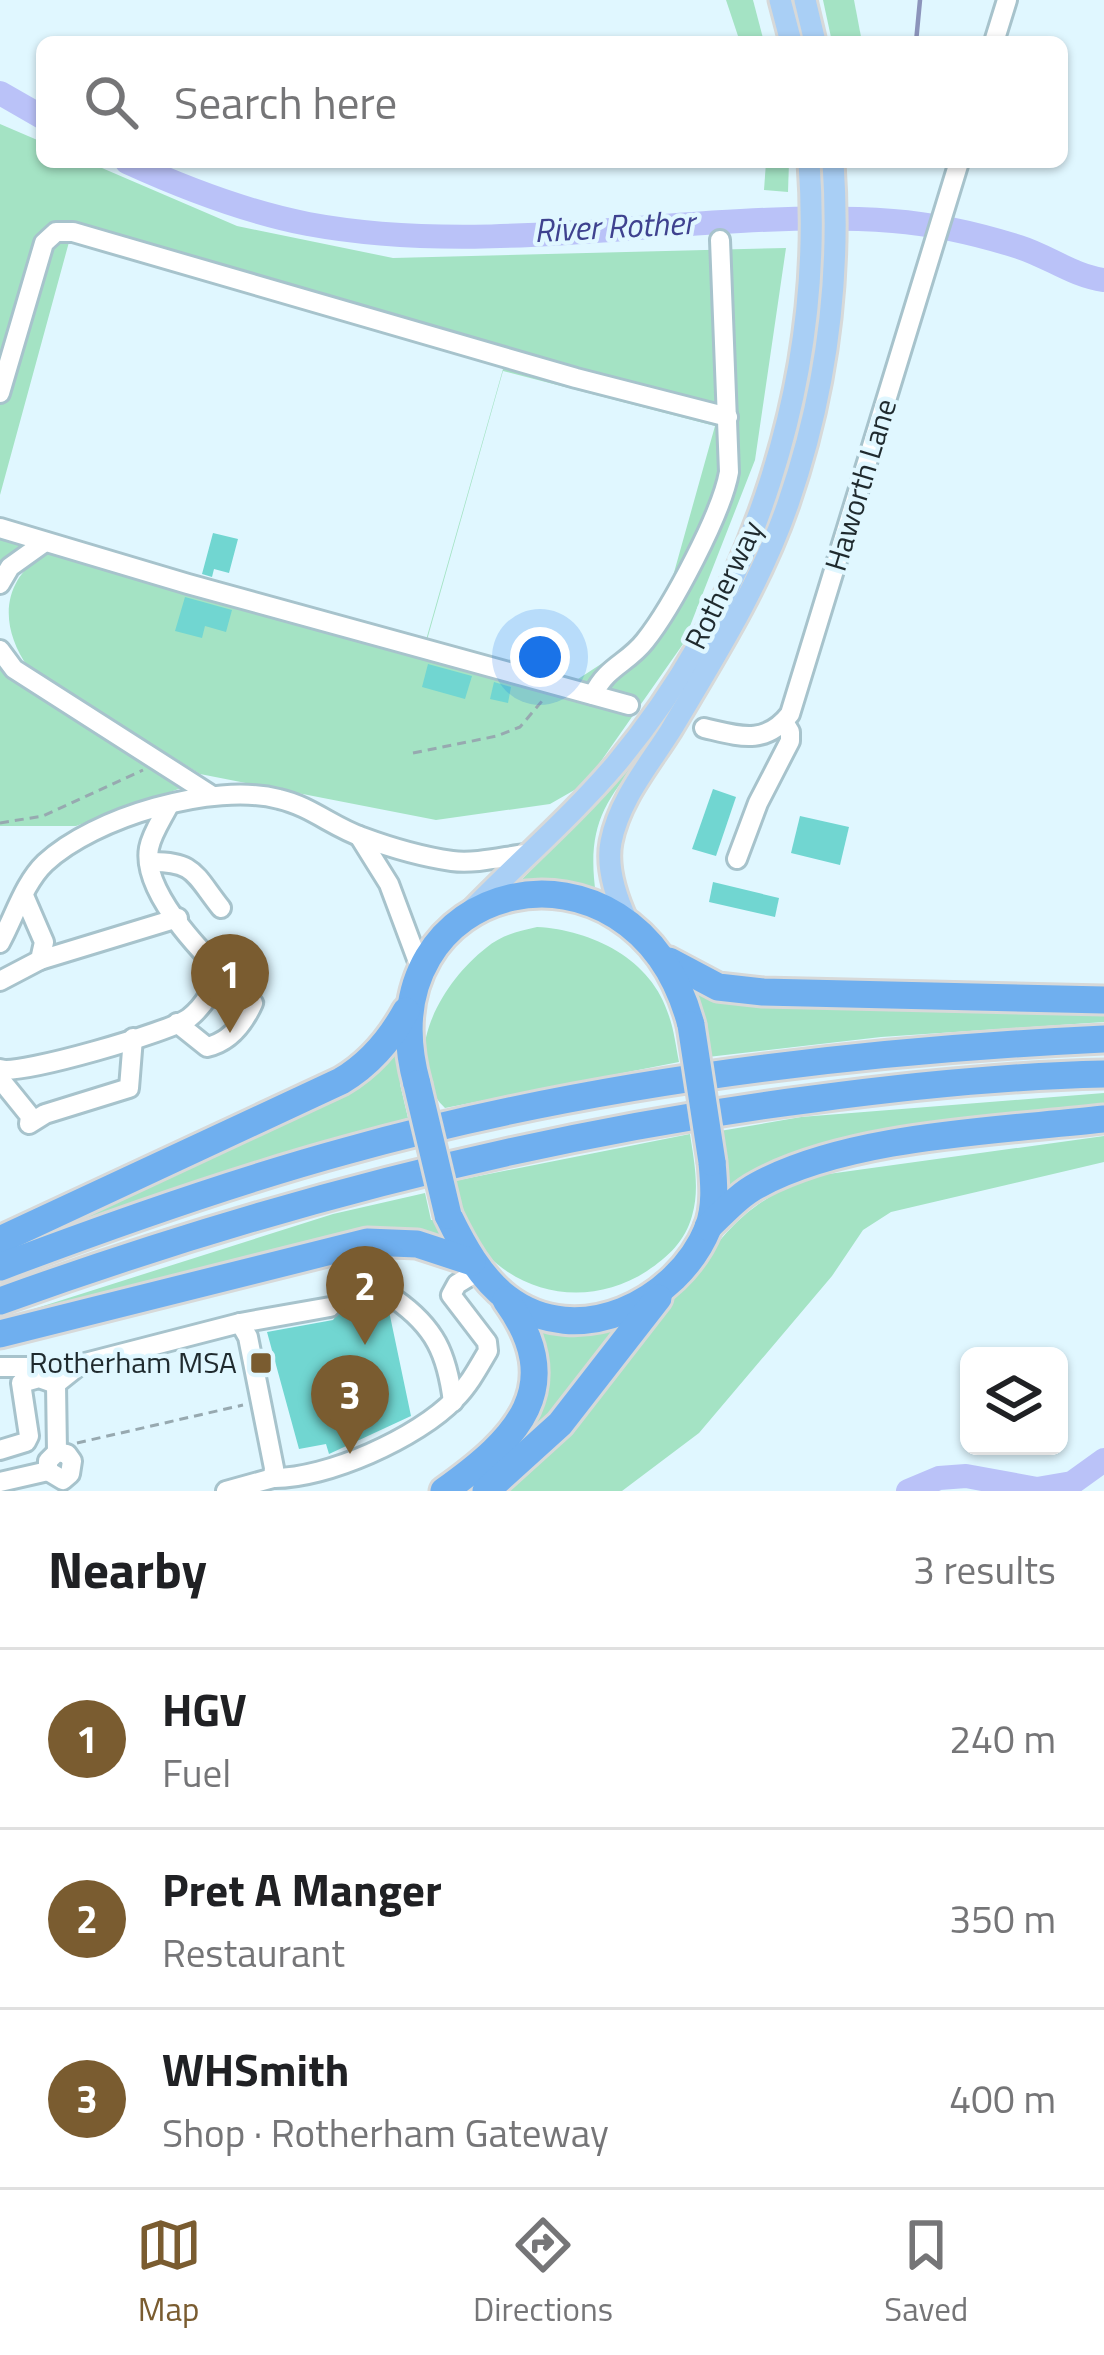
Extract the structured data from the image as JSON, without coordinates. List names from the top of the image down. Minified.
{"streets":{"main road":["Rotherway"],"lane":["Haworth Lane"]},"water":["River Rother"],"places":{"transit":["Rotherham MSA"]},"page":{"search":"Search here","pins":["1","2","3"],"heading":["Nearby","3 results"],"list":[{"mark":"1","name":"HGV","note":"Fuel","value":"240 m"},{"mark":"2","name":"Pret A Manger","note":"Restaurant","value":"350 m"},{"mark":"3","name":"WHSmith","note":"Shop · Rotherham Gateway","value":"400 m"}],"nav":["Map","Directions","Saved"]}}
